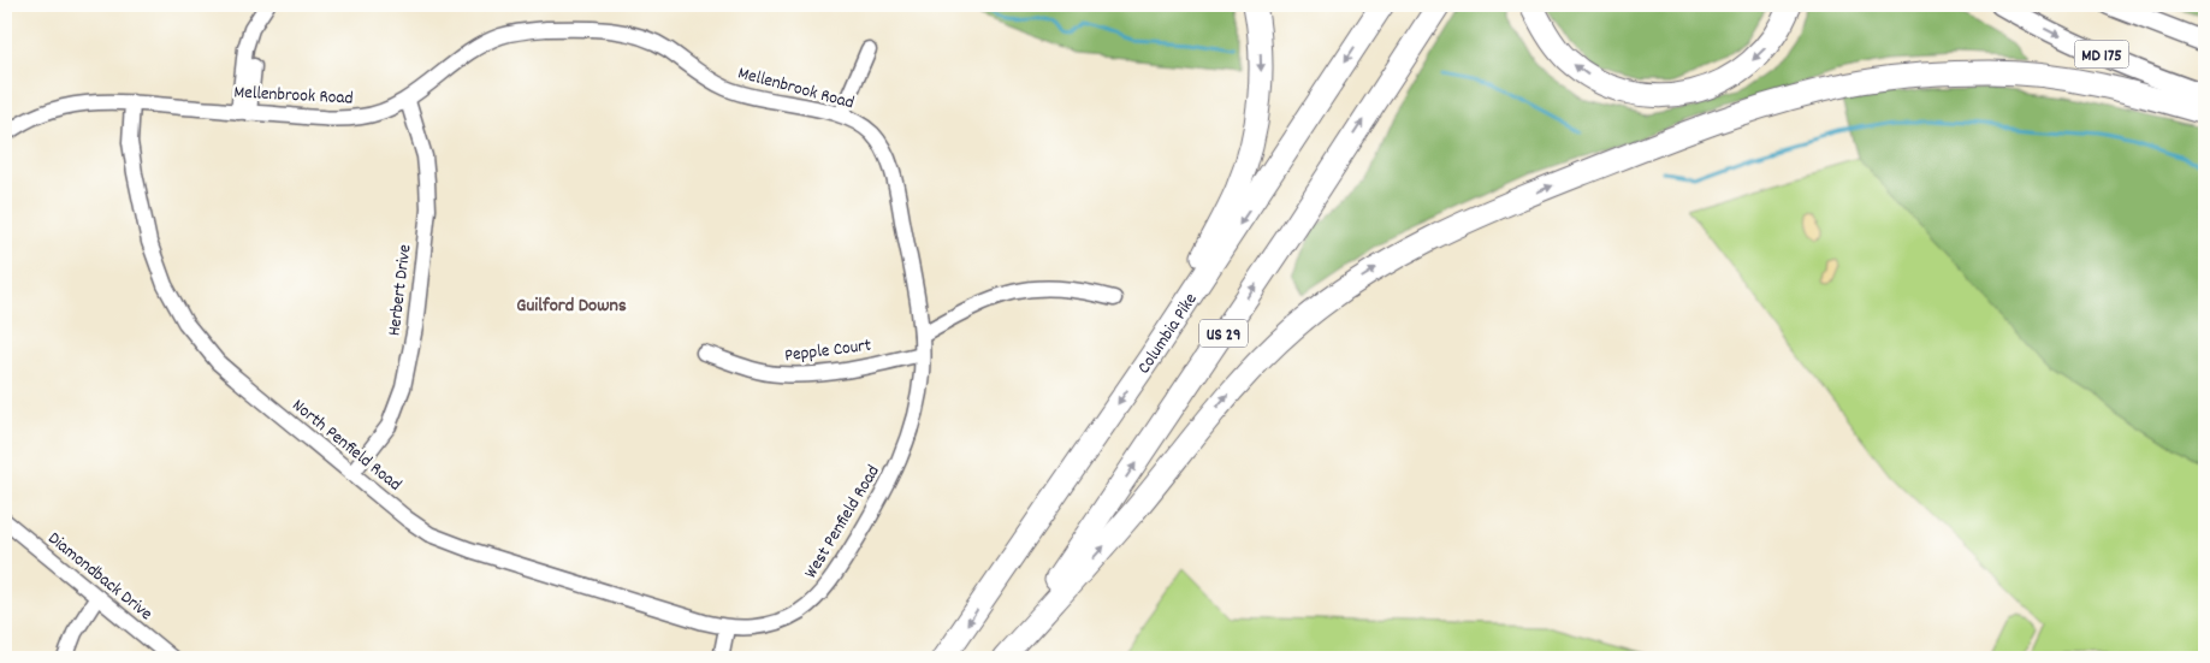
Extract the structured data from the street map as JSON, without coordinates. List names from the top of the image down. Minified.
{"streets":{"highway":["Columbia Pike","US 29"],"main road":["MD 175"],"street":["Mellenbrook Road","Herbert Drive","Pepple Court","North Penfield Road","West Penfield Road","Diamondback Drive"]},"crossings":[["Mellenbrook Road","Herbert Drive"],["Mellenbrook Road","North Penfield Road"],["Mellenbrook Road","West Penfield Road"],["Herbert Drive","North Penfield Road"],["Pepple Court","West Penfield Road"],["North Penfield Road","West Penfield Road"]],"districts":["Guilford Downs"]}
